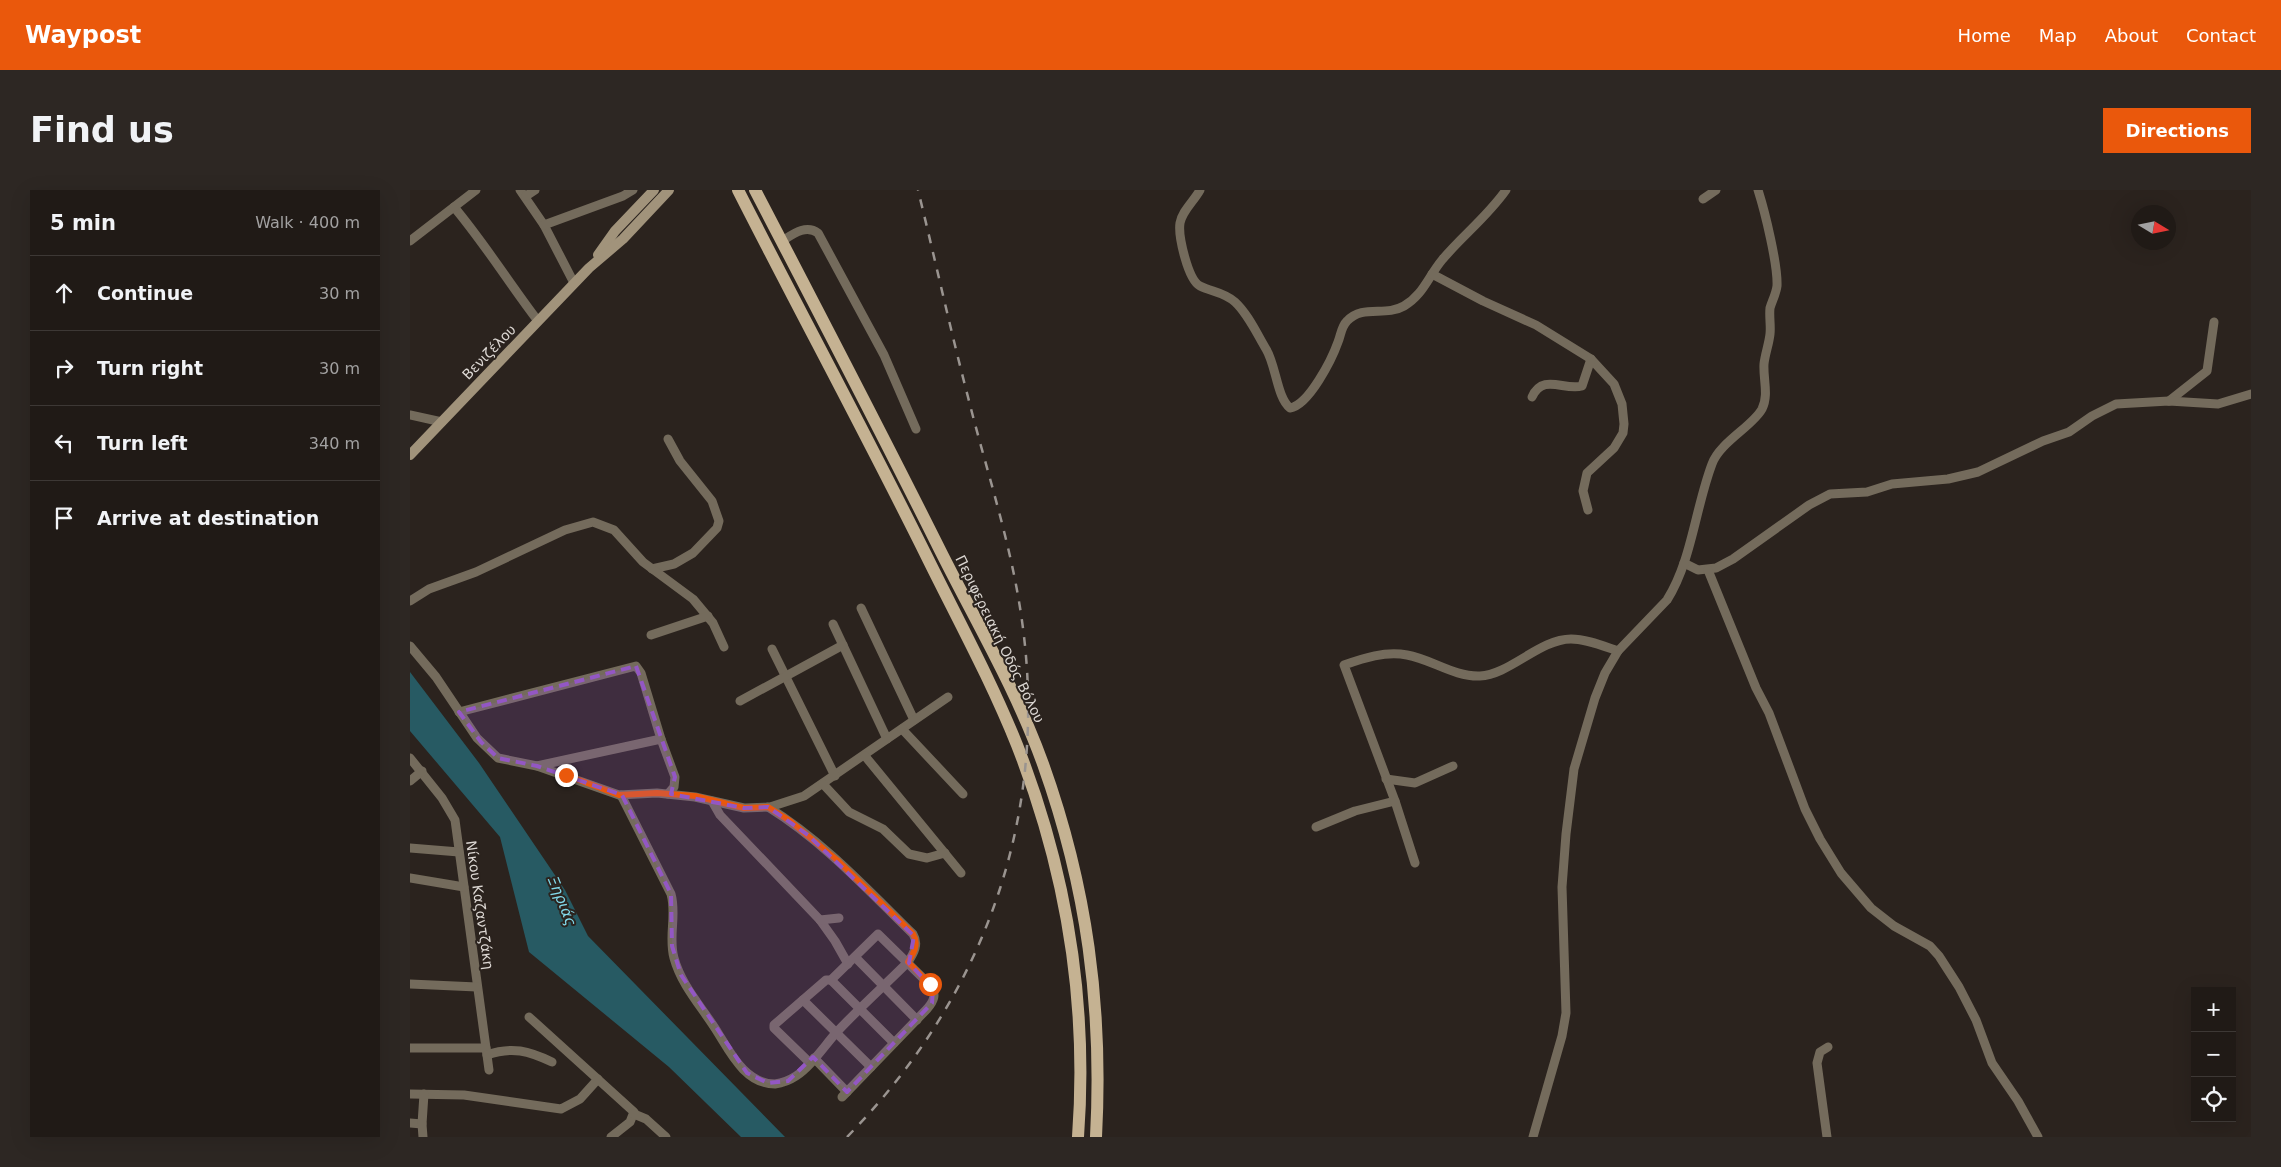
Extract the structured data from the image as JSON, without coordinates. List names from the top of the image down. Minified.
{"streets":{"main road":["Βενιζέλου","Περιφερειακή Οδός Βόλου"],"street":["Νίκου Καζαντζάκη"]},"water":["Ξηριάς"],"north":"right","page":{"header":"Waypost","nav":["Home","Map","About","Contact"],"buttons":"Directions","title":"Find us","heading":["5 min","Walk · 400 m"],"list":[["Continue","30 m"],["Turn right","30 m"],["Turn left","340 m"],"Arrive at destination"],"map_buttons":["+","−"]}}
